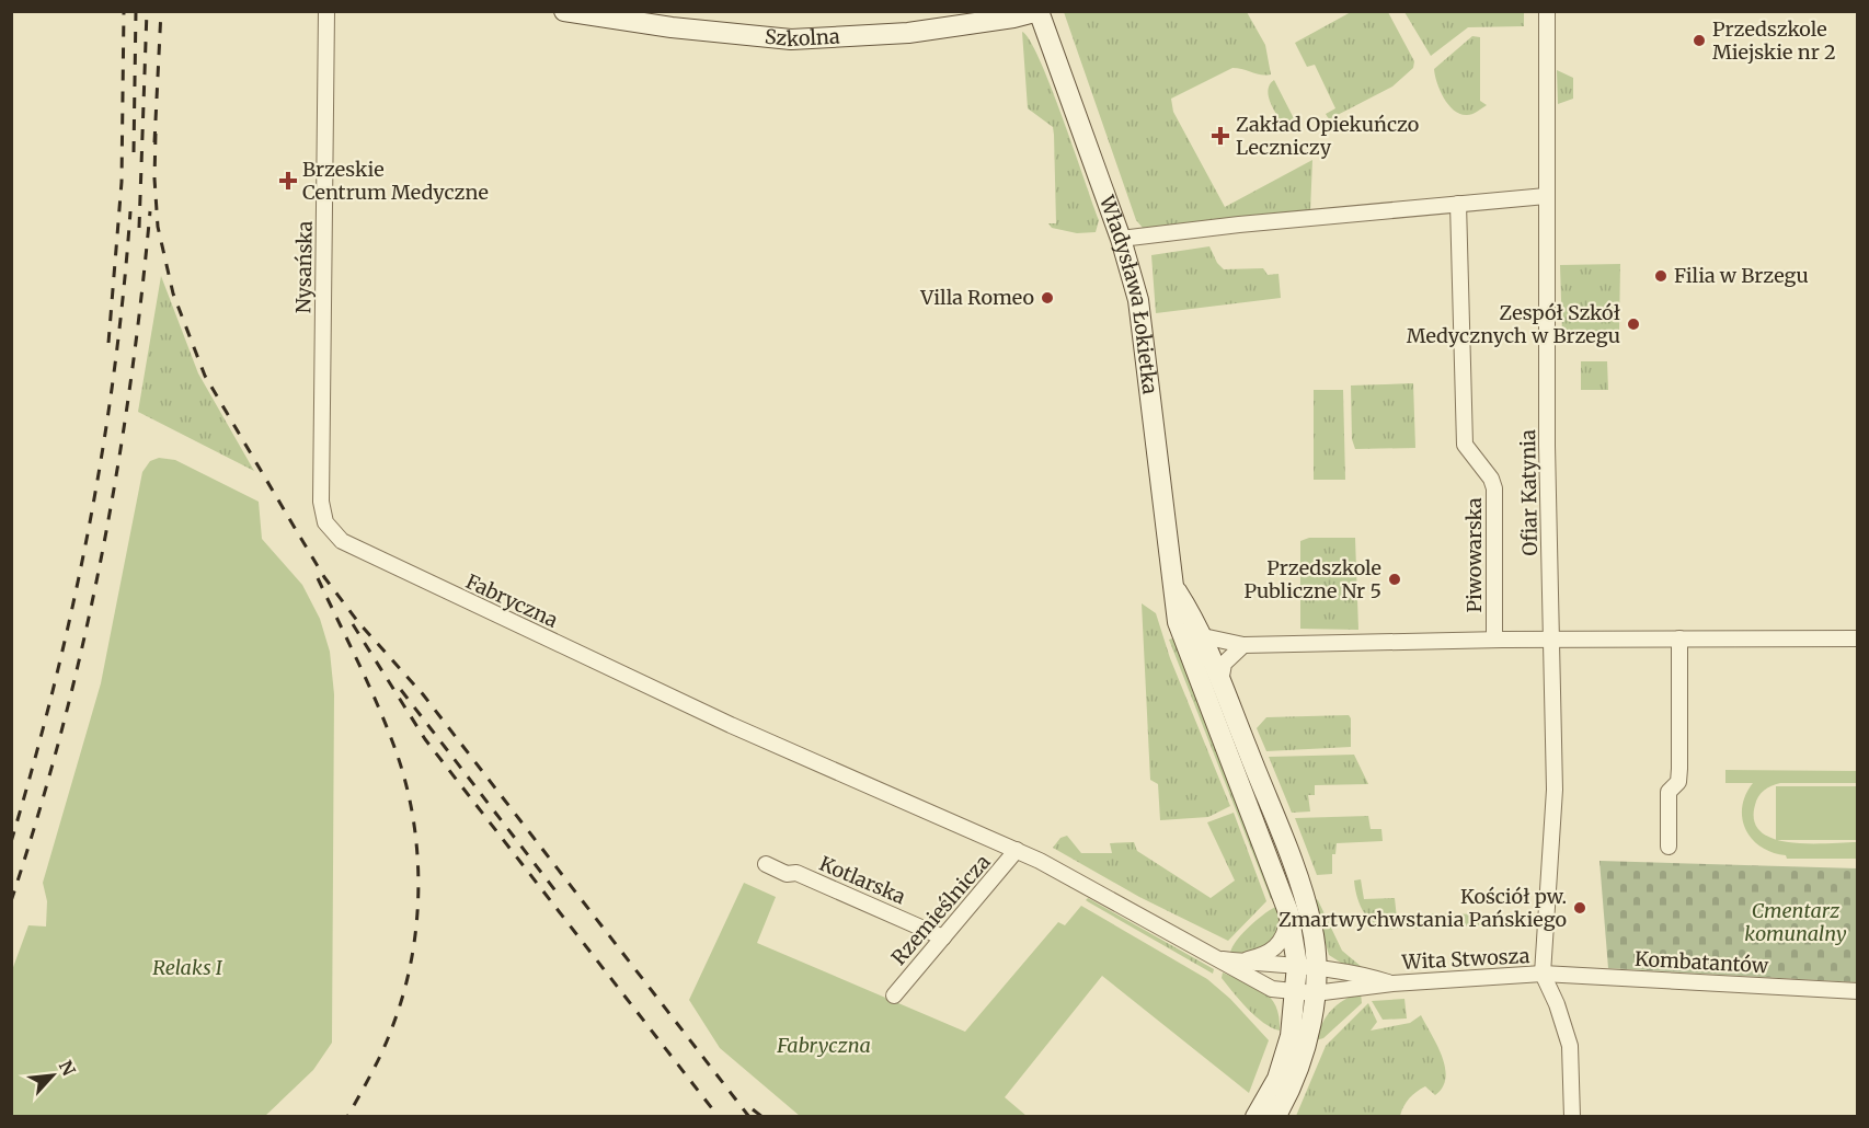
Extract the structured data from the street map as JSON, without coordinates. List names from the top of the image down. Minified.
{"streets":{"main road":["Szkolna","Władysława Łokietka"],"street":["Nysańska","Ofiar Katynia","Piwowarska","Fabryczna","Kotlarska","Rzemieślnicza","Wita Stwosza","Kombatantów"]},"crossings":[["Szkolna","Władysława Łokietka"],["Nysańska","Fabryczna"],["Władysława Łokietka","Fabryczna"],["Władysława Łokietka","Wita Stwosza"],["Ofiar Katynia","Wita Stwosza"],["Ofiar Katynia","Kombatantów"],["Fabryczna","Rzemieślnicza"],["Fabryczna","Wita Stwosza"],["Kotlarska","Rzemieślnicza"],["Wita Stwosza","Kombatantów"]],"parks":["Cmentarz komunalny","Relaks I","Fabryczna"],"places":{"other":["Przedszkole Miejskie nr 2","Filia w Brzegu","Villa Romeo","Zespół Szkół Medycznych w Brzegu","Przedszkole Publiczne Nr 5","Kościół pw. Zmartwychwstania Pańskiego"],"health":["Zakład Opiekuńczo Leczniczy","Brzeskie Centrum Medyczne"]},"north":"top right"}
